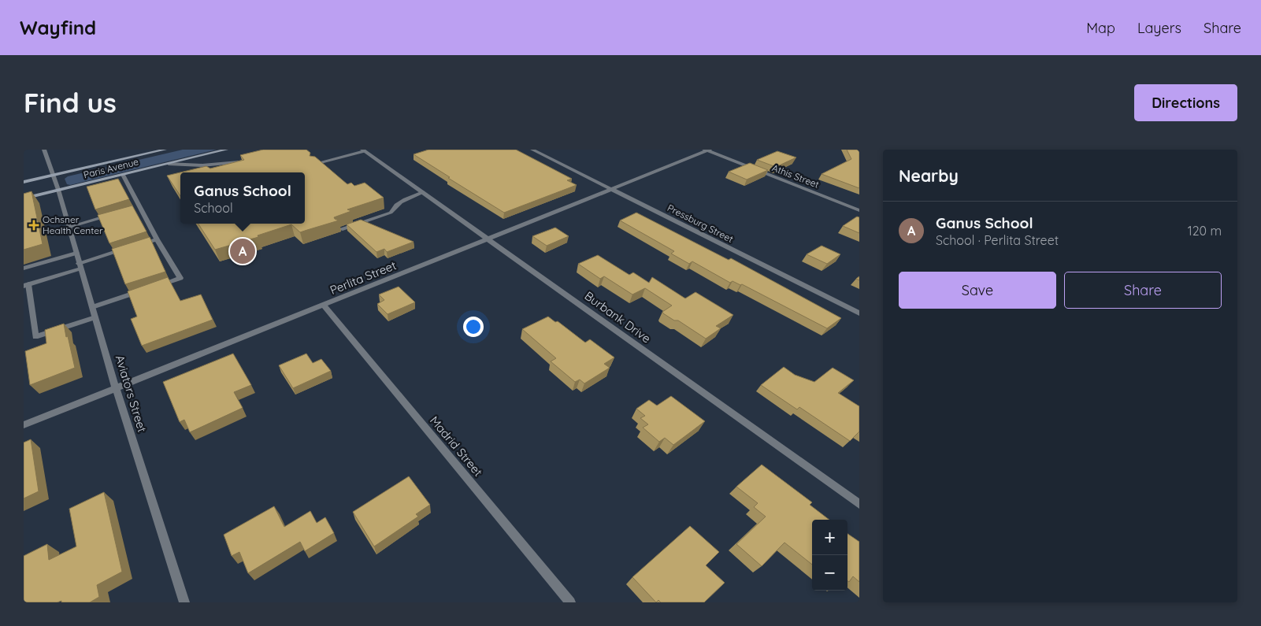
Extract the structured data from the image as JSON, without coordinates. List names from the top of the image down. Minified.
{"streets":{"street":["Paris Avenue","Athis Street","Pressburg Street","Perlita Street","Burbank Drive","Aviators Street","Madrid Street"]},"crossings":[["Paris Avenue","Aviators Street"],["Athis Street","Perlita Street"],["Pressburg Street","Perlita Street"],["Perlita Street","Burbank Drive"],["Perlita Street","Aviators Street"],["Perlita Street","Madrid Street"]],"places":{"health":["Ochsner Health Center"]},"page":{"header":"Wayfind","nav":["Map","Layers","Share"],"buttons":["Directions",["Save","Share"]],"title":"Find us","heading":"Nearby","popup":["Ganus School","School"],"list":[{"mark":"A","name":"Ganus School","note":"School · Perlita Street","value":"120 m"}],"pins":"A","map_buttons":["+","−"]}}
